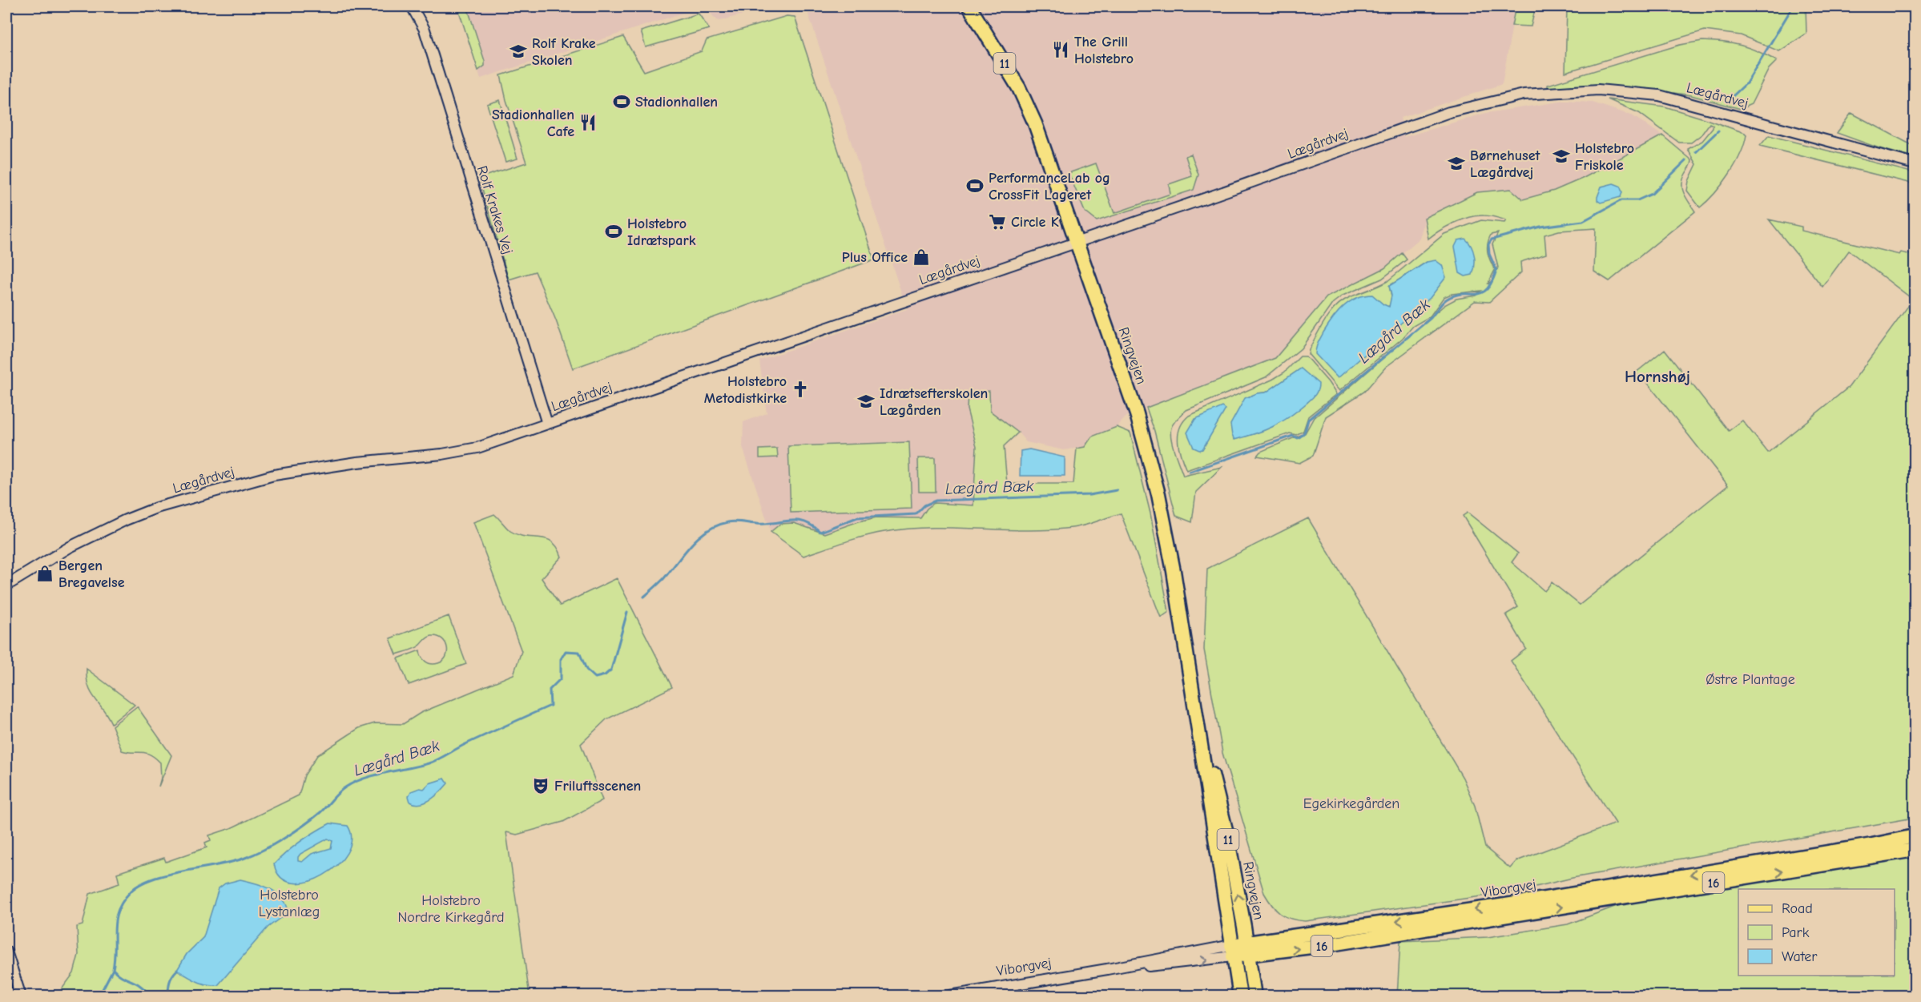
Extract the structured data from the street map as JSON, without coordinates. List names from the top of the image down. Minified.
{"streets":{"main road":["11","Ringvejen","16","Viborgvej"],"street":["Lægårdvej","Rolf Krakes Vej"]},"crossings":[["Lægårdvej","Rolf Krakes Vej"],["Lægårdvej","Ringvejen"],["Ringvejen","Viborgvej"]],"districts":["Hornshøj"],"water":["Lægård Bæk"],"parks":["Østre Plantage","Egekirkegården","Holstebro Lystanlæg","Holstebro Nordre Kirkegård"],"places":{"restaurant":["The Grill Holstebro","Stadionhallen Cafe"],"school or university":["Rolf Krake Skolen","Holstebro Friskole","Børnehuset Lægårdvej","Idrætsefterskolen Lægården"],"sports":["Stadionhallen","PerformanceLab og CrossFit Lageret","Holstebro Idrætspark"],"supermarket":["Circle K"],"shop":["Plus Office","Bergen Bregavelse"],"church":["Holstebro Metodistkirke"],"theatre":["Friluftsscenen"]},"legend":["Road","Park","Water"]}
